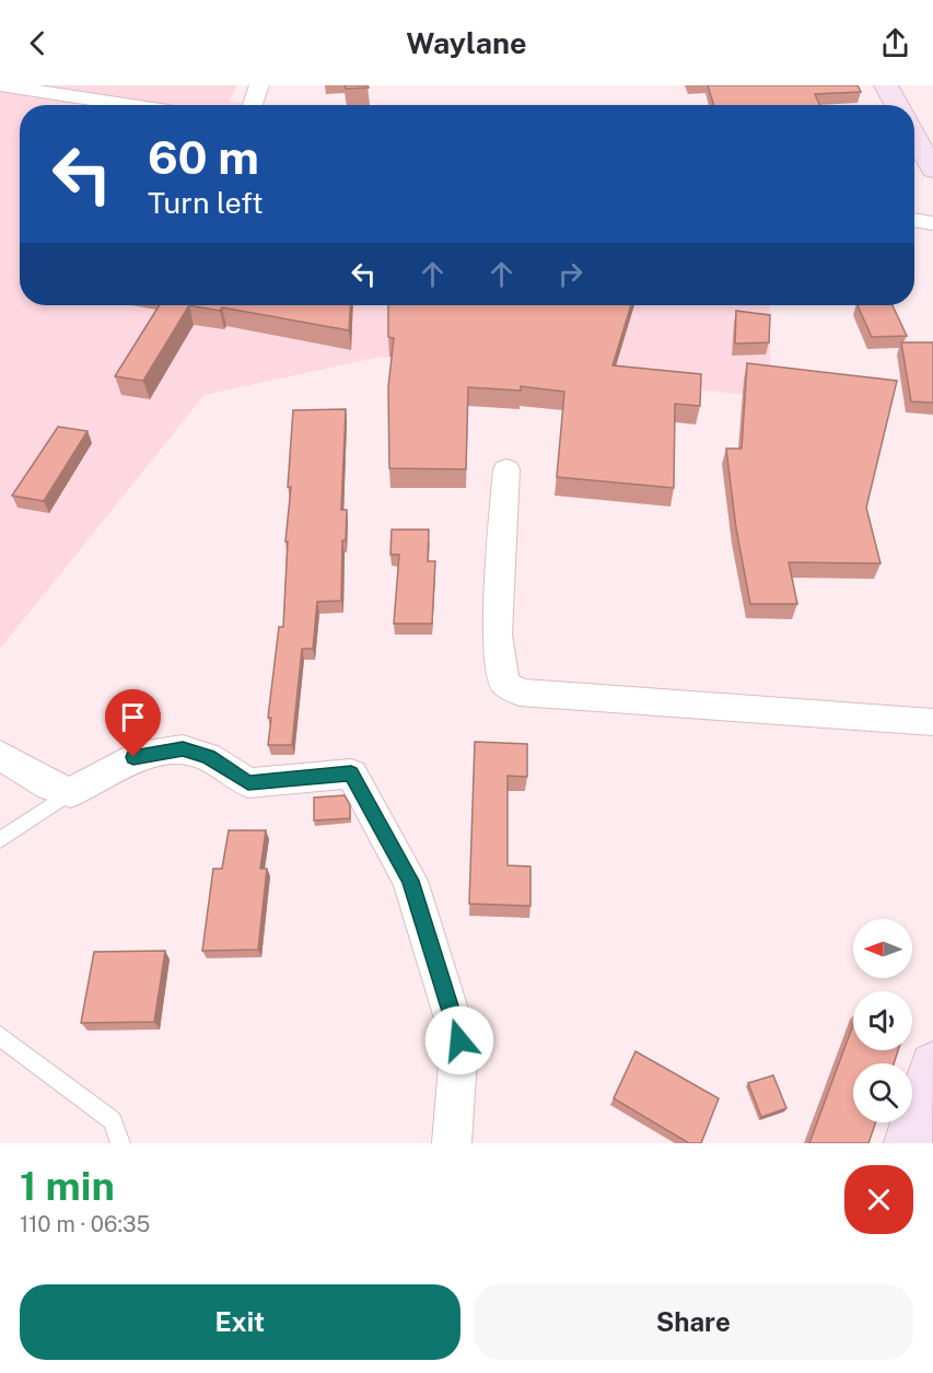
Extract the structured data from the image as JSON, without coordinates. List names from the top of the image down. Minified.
{"north":"left","page":{"header":"Waylane","turn":["60 m","Turn left"],"heading":["1 min","110 m · 06:35"],"buttons":["Exit","Share"]}}
